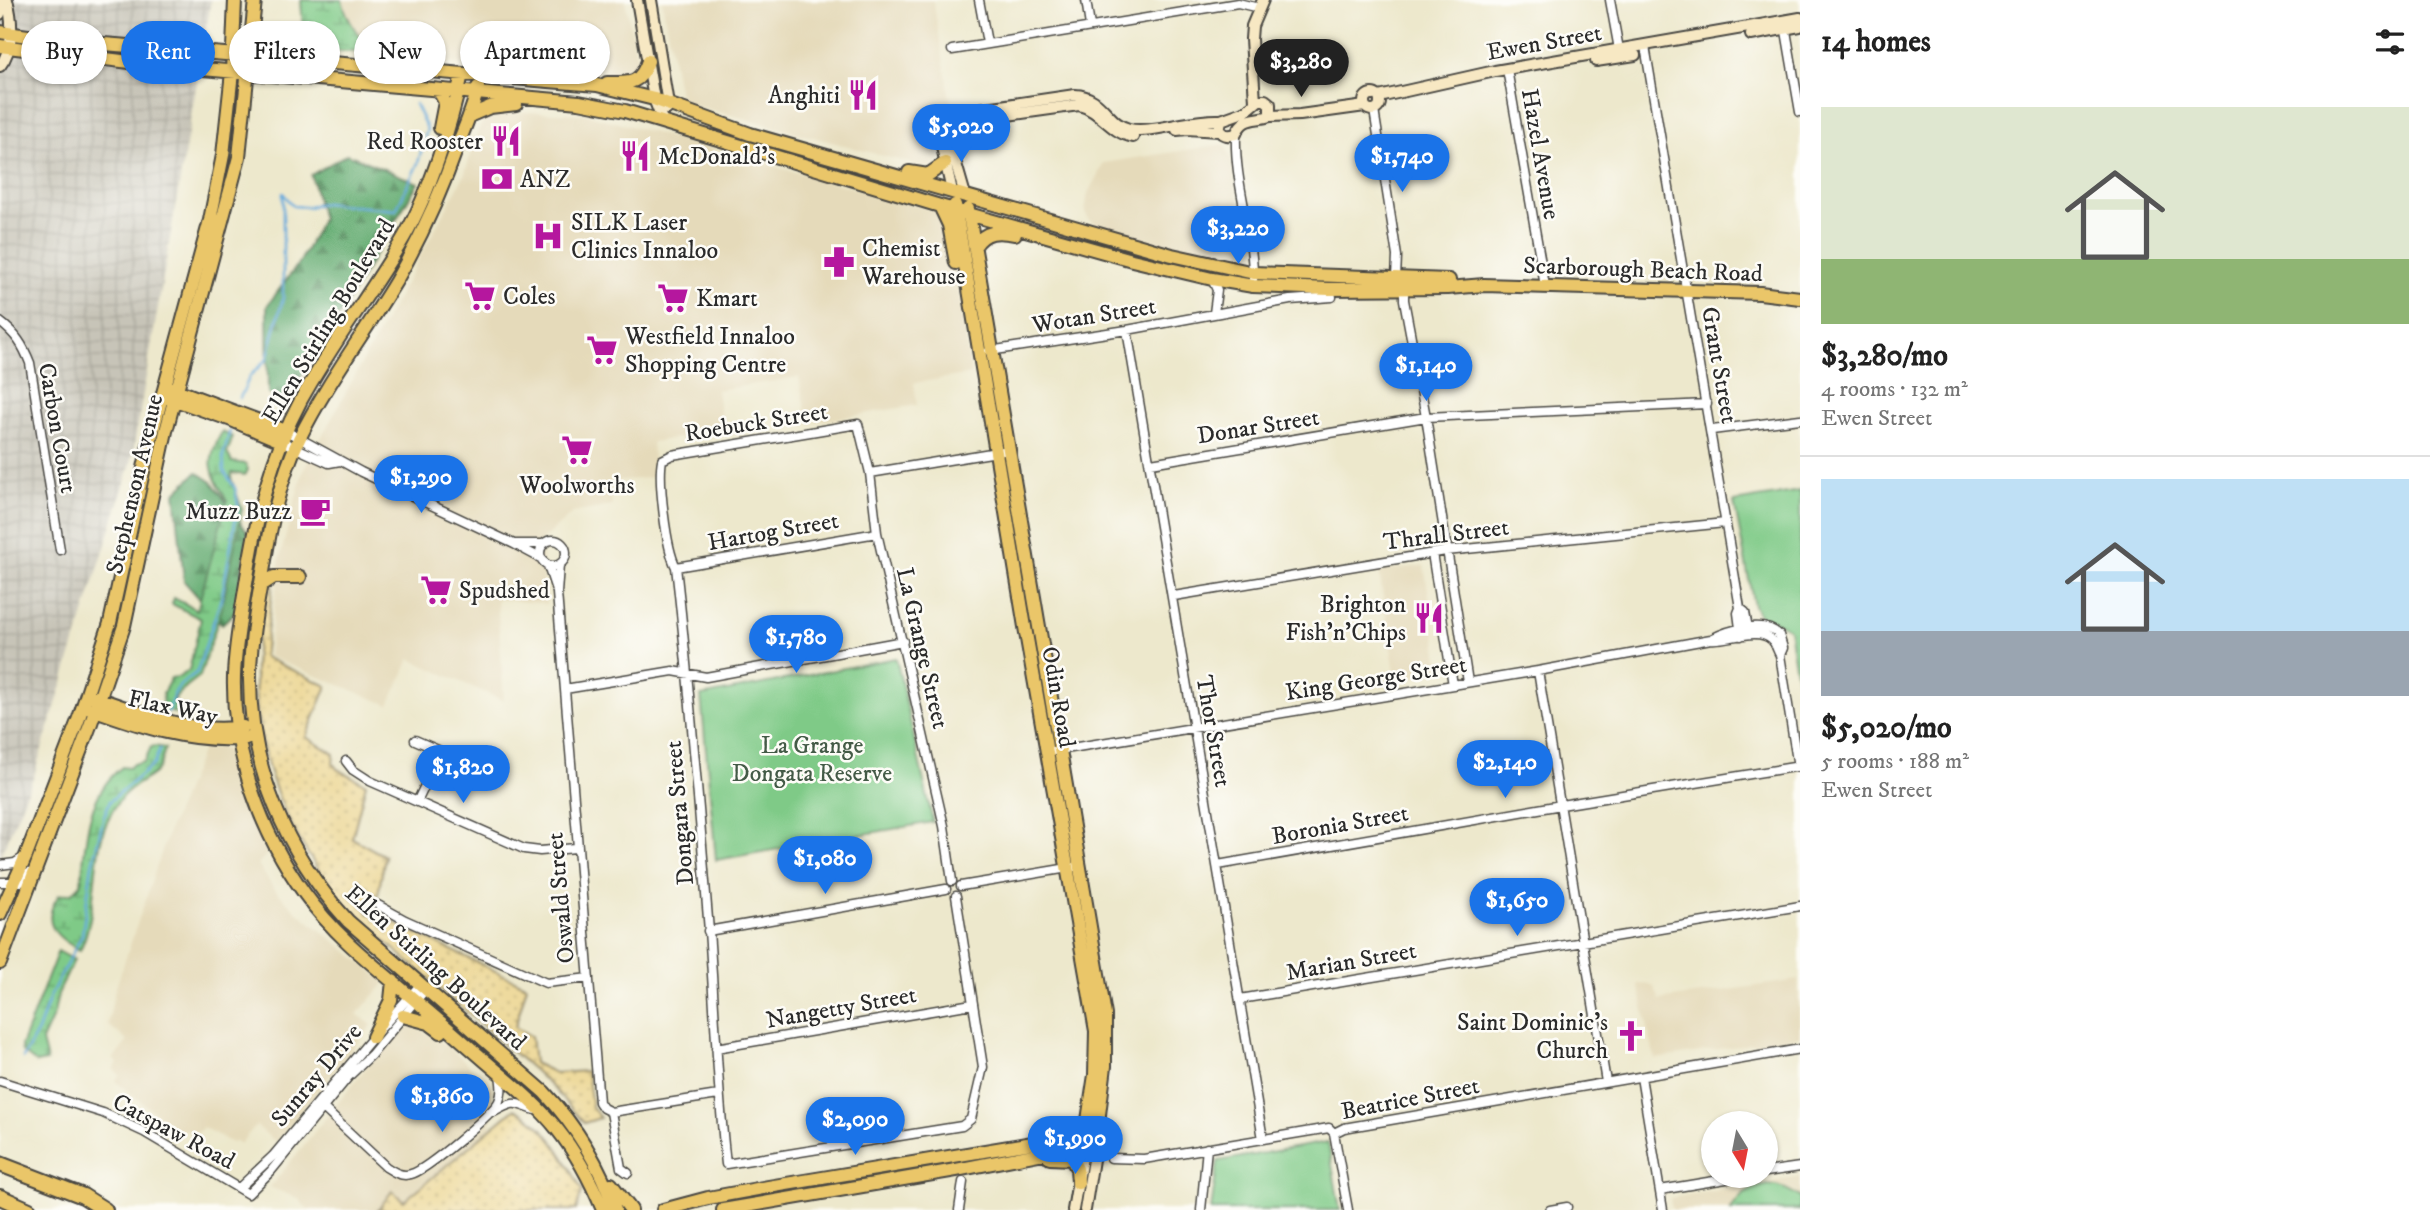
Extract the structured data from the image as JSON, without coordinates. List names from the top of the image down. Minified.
{"streets":{"main road":["Ewen Street","Scarborough Beach Road","Ellen Stirling Boulevard","Stephenson Avenue","Odin Road","Flax Way"],"street":["Hazel Avenue","Wotan Street","Grant Street","Roebuck Street","Donar Street","Carbon Court","Hartog Street","Thrall Street","La Grange Street","King George Street","Thor Street","Dongara Street","Boronia Street","Oswald Street","Marian Street","Nangetty Street","Sunray Drive","Beatrice Street","Catspaw Road"]},"crossings":[["Ewen Street","Hazel Avenue"],["Ewen Street","Grant Street"],["Hazel Avenue","Scarborough Beach Road"],["Scarborough Beach Road","Ellen Stirling Boulevard"],["Scarborough Beach Road","Grant Street"],["Scarborough Beach Road","Odin Road"],["Wotan Street","Odin Road"],["Wotan Street","Thor Street"],["Ellen Stirling Boulevard","Flax Way"],["Ellen Stirling Boulevard","Sunray Drive"],["Grant Street","Donar Street"],["Grant Street","Thrall Street"],["Grant Street","King George Street"],["Roebuck Street","La Grange Street"],["Roebuck Street","Dongara Street"],["Donar Street","Thor Street"],["Stephenson Avenue","Flax Way"],["Hartog Street","La Grange Street"],["Hartog Street","Dongara Street"],["Thrall Street","Thor Street"],["King George Street","Odin Road"],["King George Street","Thor Street"],["King George Street","Boronia Street"],["Thor Street","Boronia Street"],["Thor Street","Marian Street"],["Thor Street","Beatrice Street"],["Dongara Street","Nangetty Street"],["Sunray Drive","Catspaw Road"]],"parks":["La Grange Dongata Reserve"],"places":{"restaurant":["Anghiti","Red Rooster","McDonald's","Brighton Fish'n'Chips"],"bank":["ANZ"],"hospital":["SILK Laser Clinics Innaloo"],"pharmacy":["Chemist Warehouse"],"supermarket":["Coles","Kmart","Westfield Innaloo Shopping Centre","Woolworths","Spudshed"],"cafe":["Muzz Buzz"],"church":["Saint Dominic's Church"]},"north":"bottom","page":{"heading":"14 homes","chip":["Buy","Rent","Filters","New","Apartment"],"price":["$3,280","$5,020","$1,740","$3,220","$1,140","$1,290","$1,780","$2,140","$1,820","$1,080","$1,650","$1,860","$2,090","$1,990"],"list":[{"name":"$3,280/mo","note":"4 rooms · 132 m² · Ewen Street"},{"name":"$5,020/mo","note":"5 rooms · 188 m² · Ewen Street"}]}}
